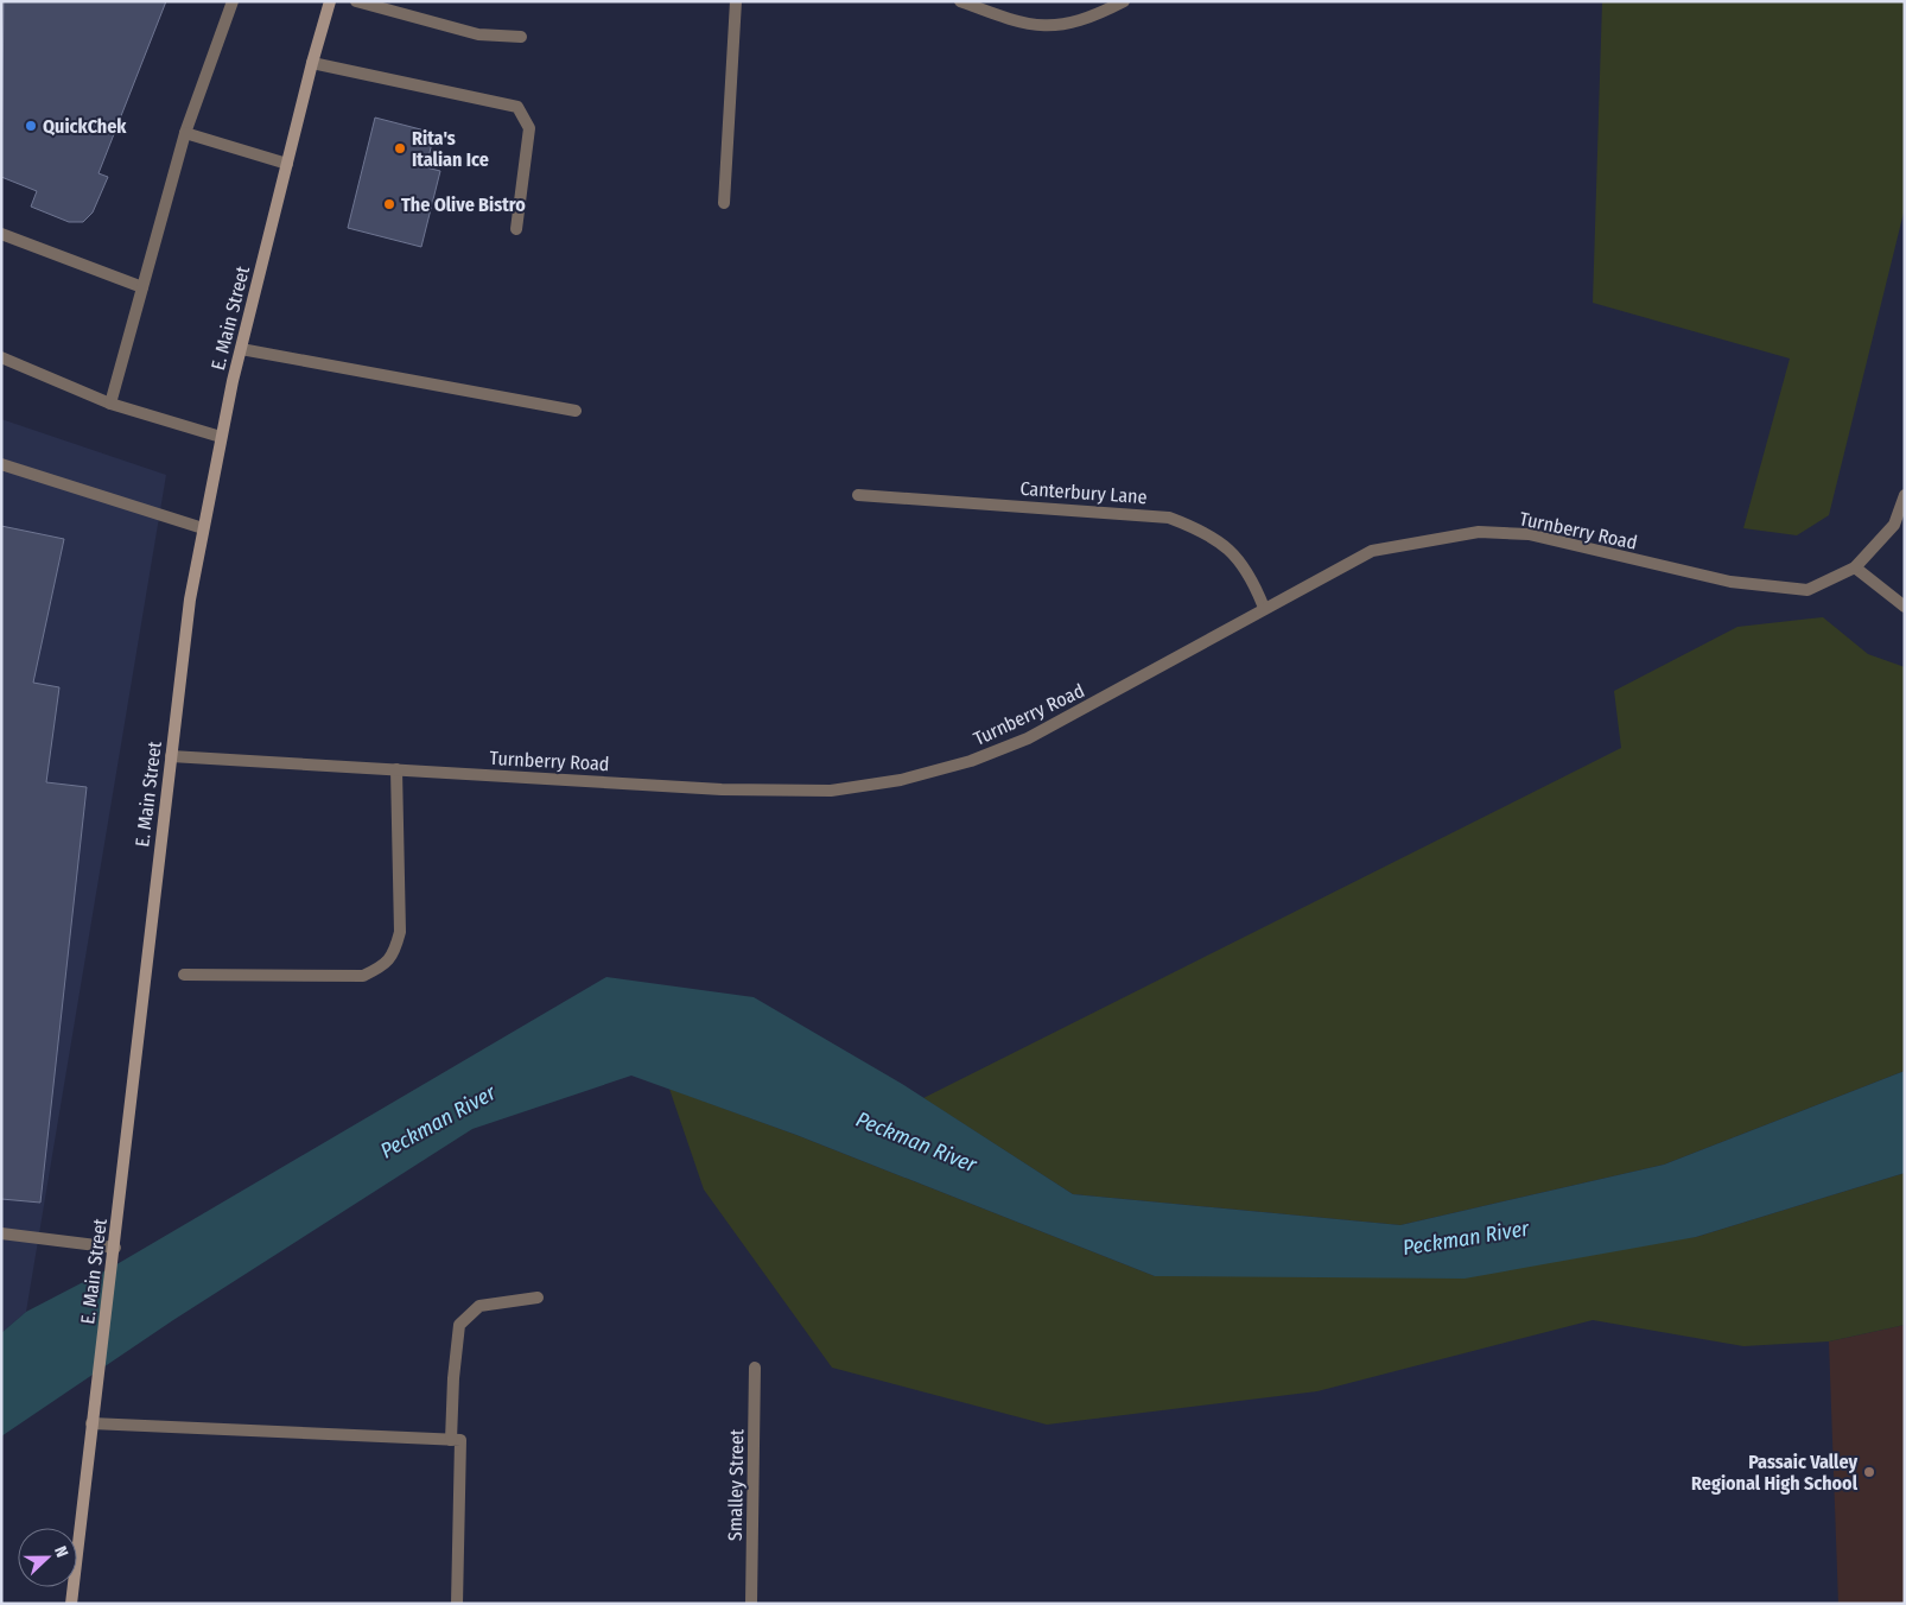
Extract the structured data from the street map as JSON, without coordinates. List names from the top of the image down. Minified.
{"streets":{"main road":["E. Main Street"],"street":["Canterbury Lane","Turnberry Road","Smalley Street"]},"crossings":[["E. Main Street","Turnberry Road"],["Canterbury Lane","Turnberry Road"]],"water":["Peckman River"],"places":["QuickChek","Rita's Italian Ice","The Olive Bistro","Passaic Valley Regional High School"],"north":"right"}
